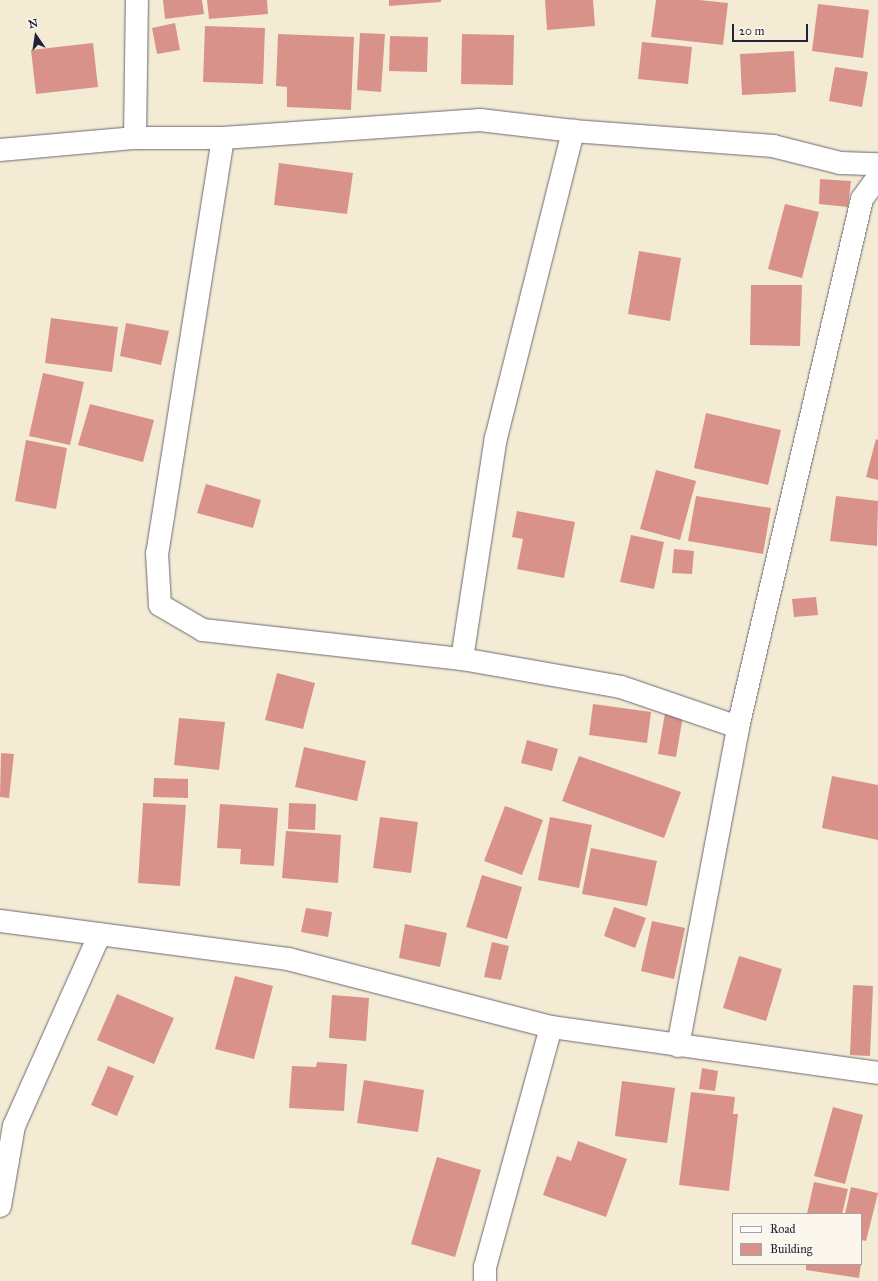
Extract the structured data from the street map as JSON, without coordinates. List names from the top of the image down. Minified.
{"legend":["Road","Building"],"scale_bar":"20 m","north":"top"}
